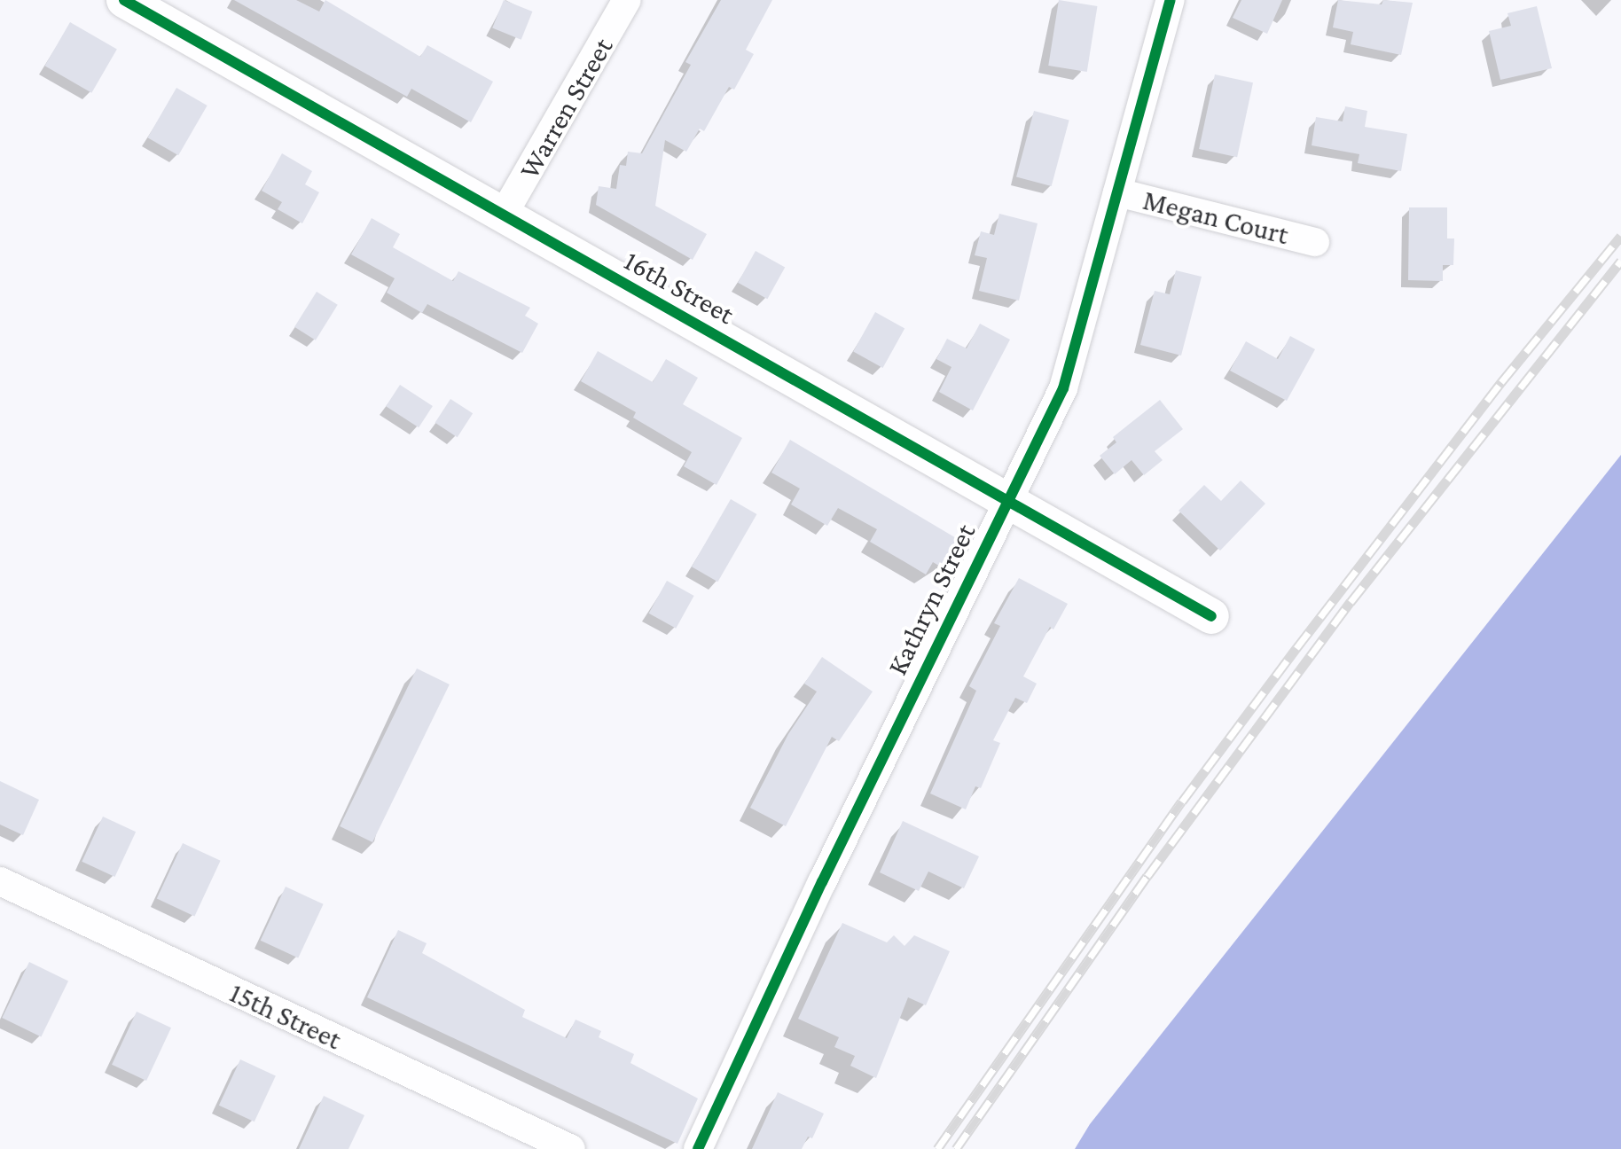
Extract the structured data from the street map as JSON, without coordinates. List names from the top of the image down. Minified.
{"streets":{"street":["Warren Street","Megan Court","16th Street","Kathryn Street","15th Street"]},"crossings":[["Warren Street","16th Street"],["Megan Court","Kathryn Street"],["16th Street","Kathryn Street"]]}
